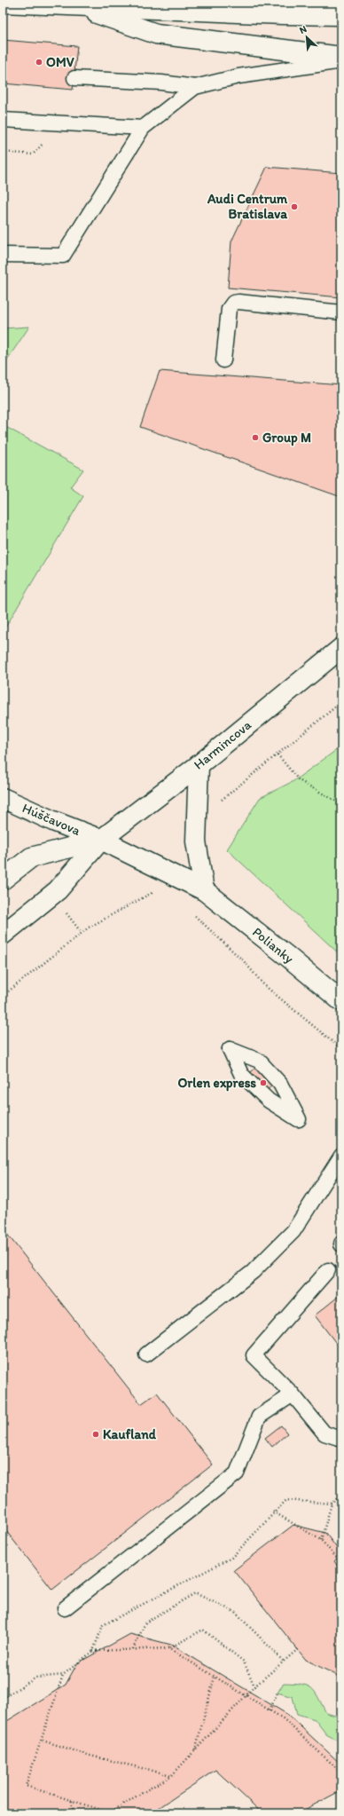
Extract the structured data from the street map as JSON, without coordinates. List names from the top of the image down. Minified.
{"streets":{"main road":["Harmincova","Húščavova","Polianky"]},"crossings":[["Harmincova","Húščavova"],["Harmincova","Polianky"],["Húščavova","Polianky"]],"places":["OMV","Audi Centrum Bratislava","Group M","Orlen express","Kaufland"],"north":"top left"}
